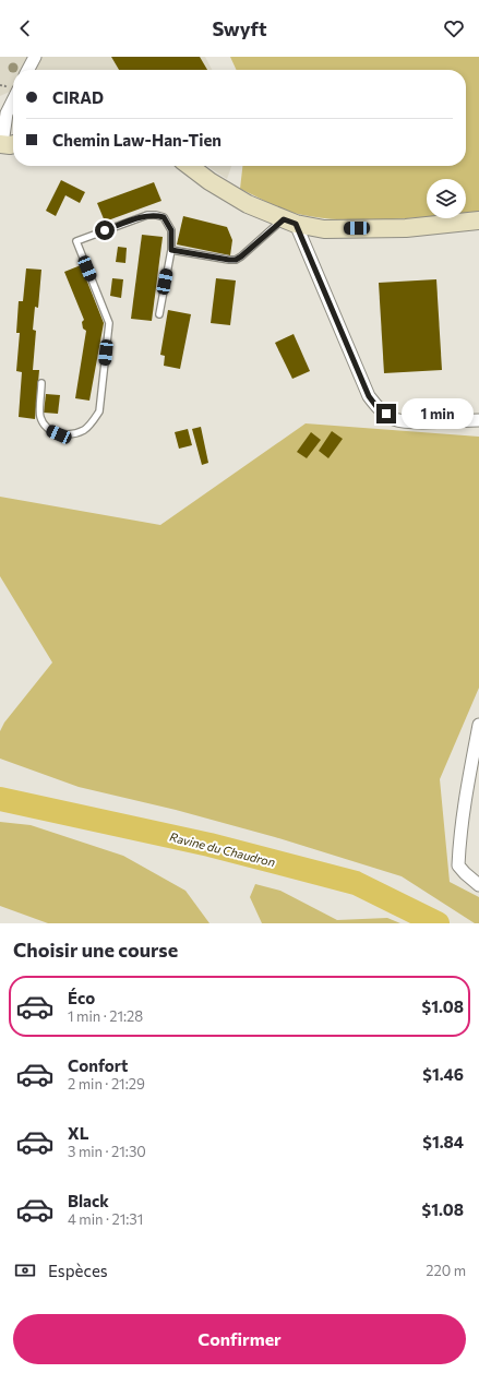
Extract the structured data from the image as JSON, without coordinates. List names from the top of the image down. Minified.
{"water":["Ravine du Chaudron"],"page":{"header":"Swyft","banner":["CIRAD","Chemin Law-Han-Tien"],"bubble":"1 min","heading":"Choisir une course","list":[{"name":"Éco","note":"1 min · 21:28","value":"$1.08"},{"name":"Confort","note":"2 min · 21:29","value":"$1.46"},{"name":"XL","note":"3 min · 21:30","value":"$1.84"},{"name":"Black","note":"4 min · 21:31","value":"$1.08"}],"pay":["Espèces","220 m"],"buttons":"Confirmer"}}
